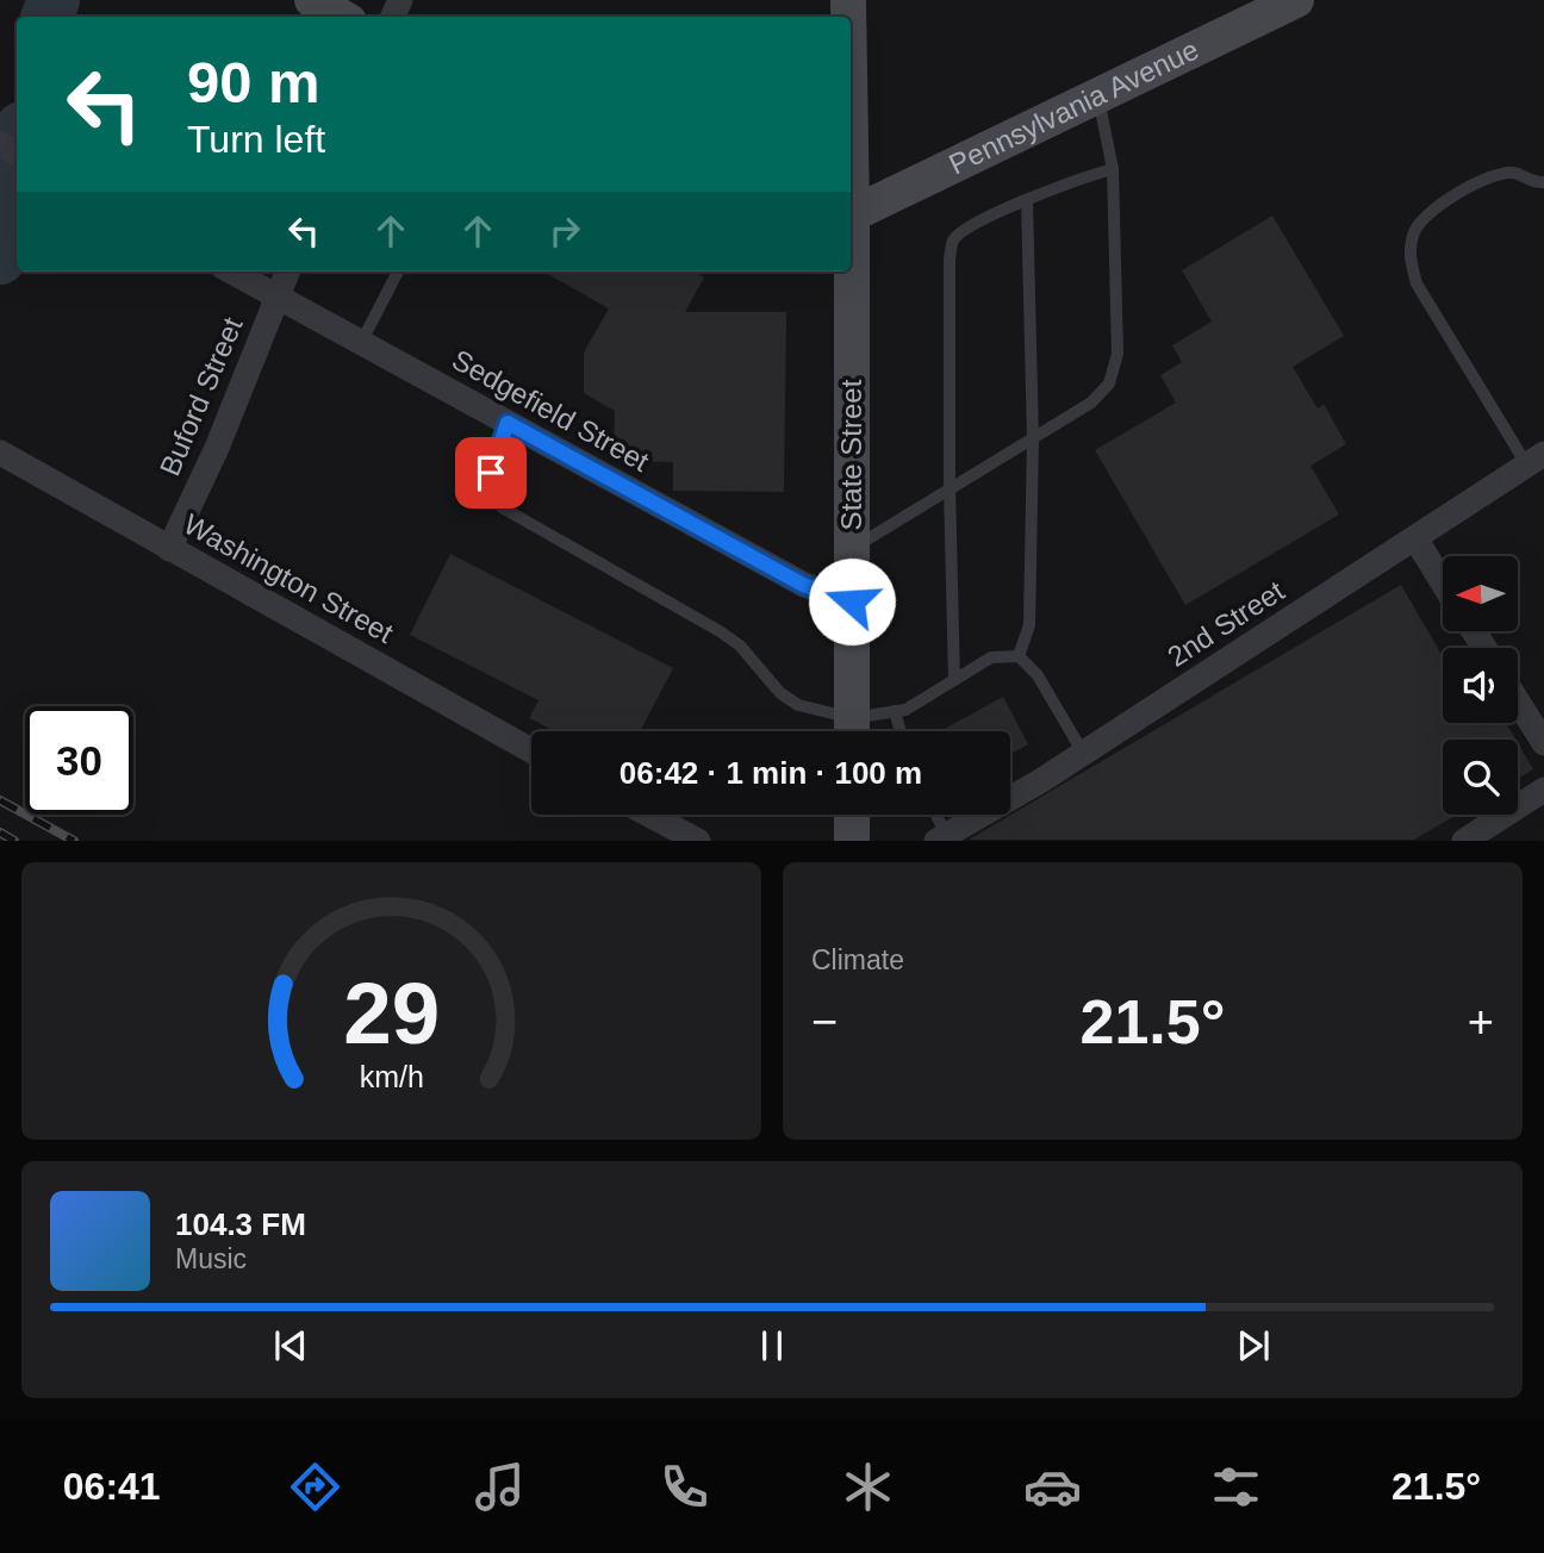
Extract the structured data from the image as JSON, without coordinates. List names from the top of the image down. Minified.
{"streets":{"main road":["Pennsylvania Avenue","State Street"],"street":["Buford Street","Sedgefield Street","Washington Street","2nd Street"]},"crossings":[["Buford Street","Sedgefield Street"],["Buford Street","Washington Street"],["Sedgefield Street","State Street"]],"north":"left","page":{"turn":["90 m","Turn left"],"limit":"30","trip":"06:42 · 1 min · 100 m","tile":"Climate","heat":["−","21.5°","+"],"song":["104.3 FM","Music"],"tabs":["06:41","21.5°"],"gauge":["29","km/h"]}}
